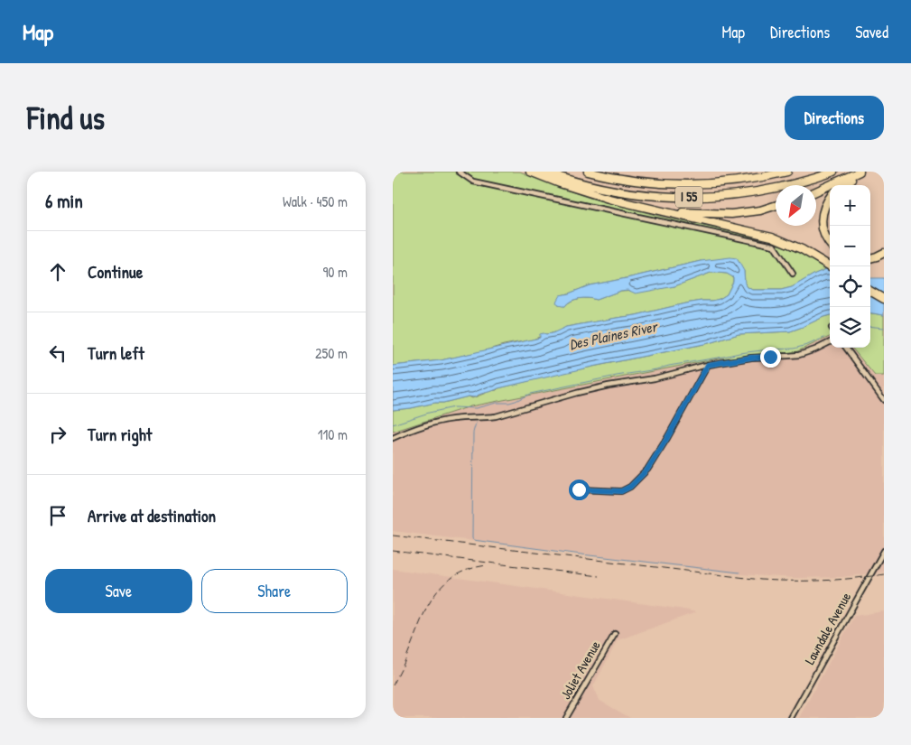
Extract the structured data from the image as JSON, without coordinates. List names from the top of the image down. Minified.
{"streets":{"highway":["I 55"],"street":["Lawndale Avenue","Joliet Avenue"]},"water":["Des Plaines River"],"north":"bottom left","page":{"header":"Map","nav":["Map","Directions","Saved"],"buttons":["Directions",["Save","Share"]],"title":"Find us","heading":["6 min","Walk · 450 m"],"map_buttons":["+","−"],"list":[["Continue","90 m"],["Turn left","250 m"],["Turn right","110 m"],"Arrive at destination"]}}
